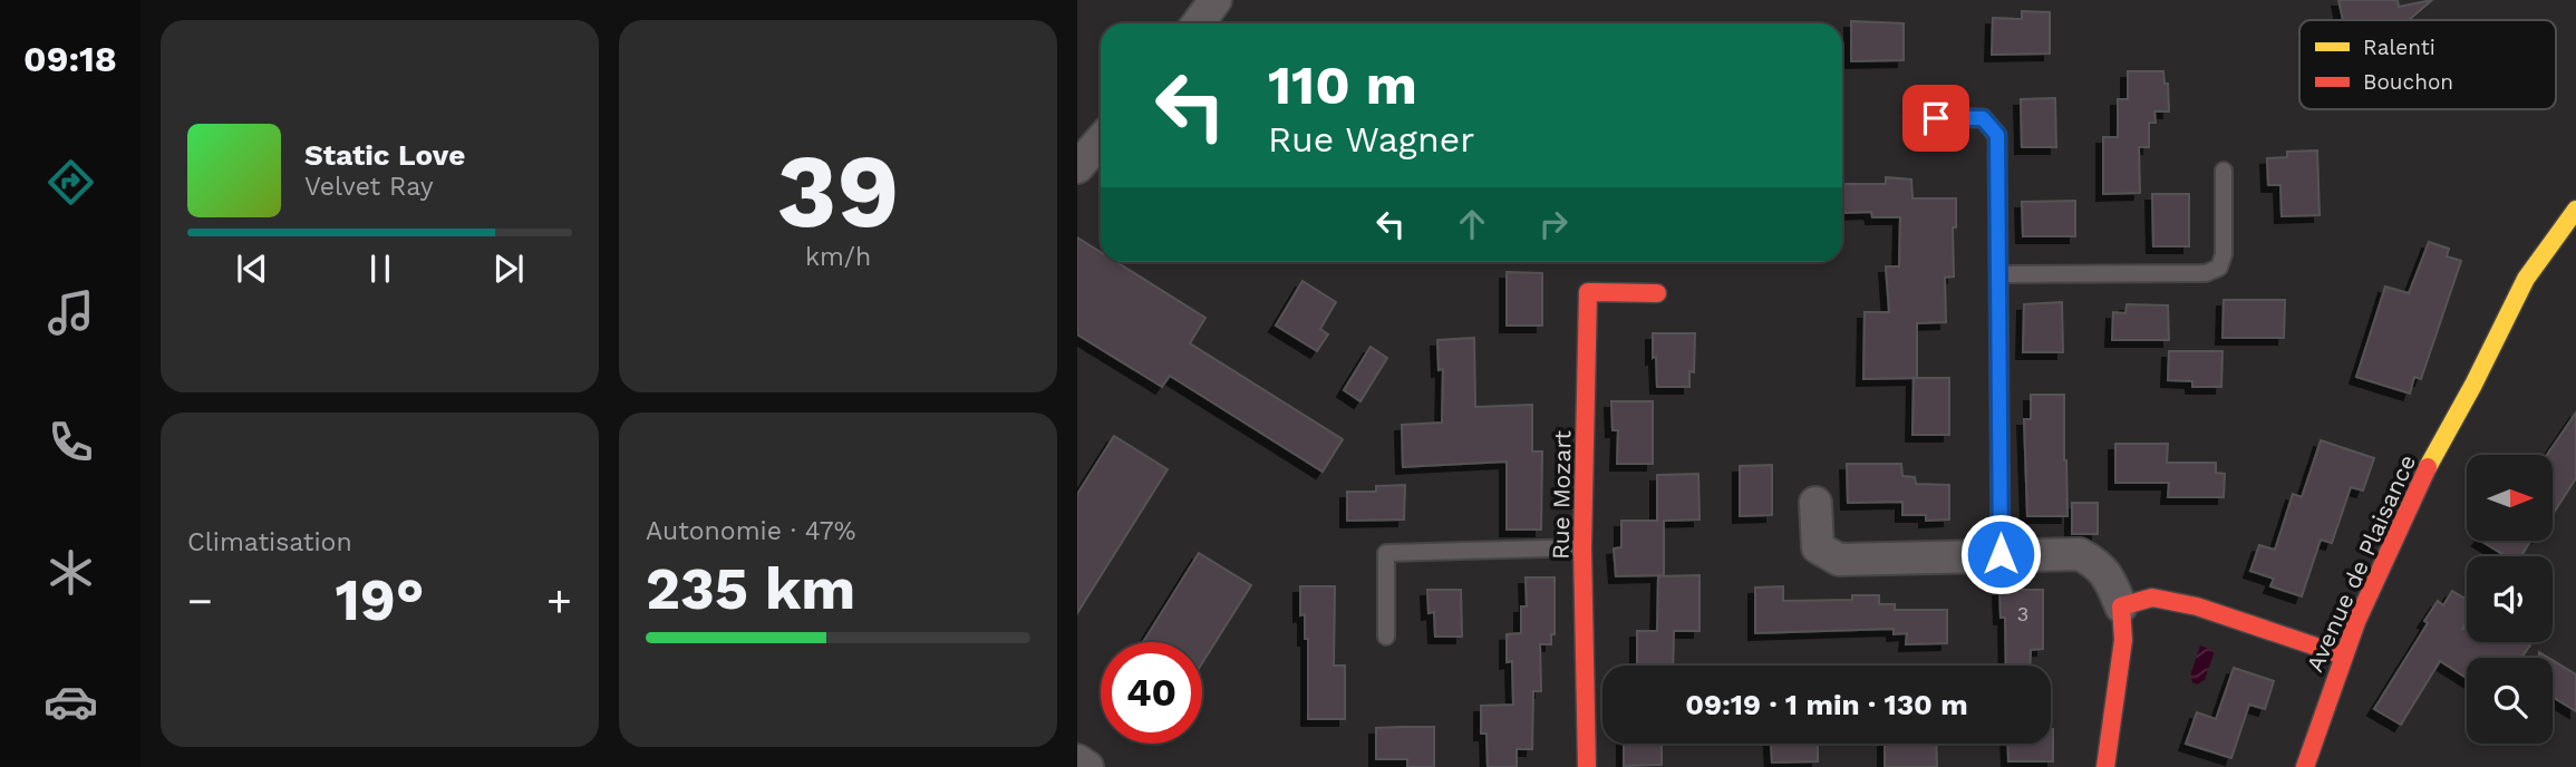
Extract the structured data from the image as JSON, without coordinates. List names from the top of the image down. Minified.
{"streets":{"street":["Rue Mozart","Avenue de Plaisance"]},"house_numbers":["3"],"legend":["Ralenti","Bouchon"],"north":"right","page":{"tabs":"09:18","tile":[["39","km/h"],"Climatisation",["Autonomie · 47%","235 km"]],"turn":["110 m","Rue Wagner"],"song":["Static Love","Velvet Ray"],"heat":["−","19°","+"],"limit":"40","trip":"09:19 · 1 min · 130 m"}}
